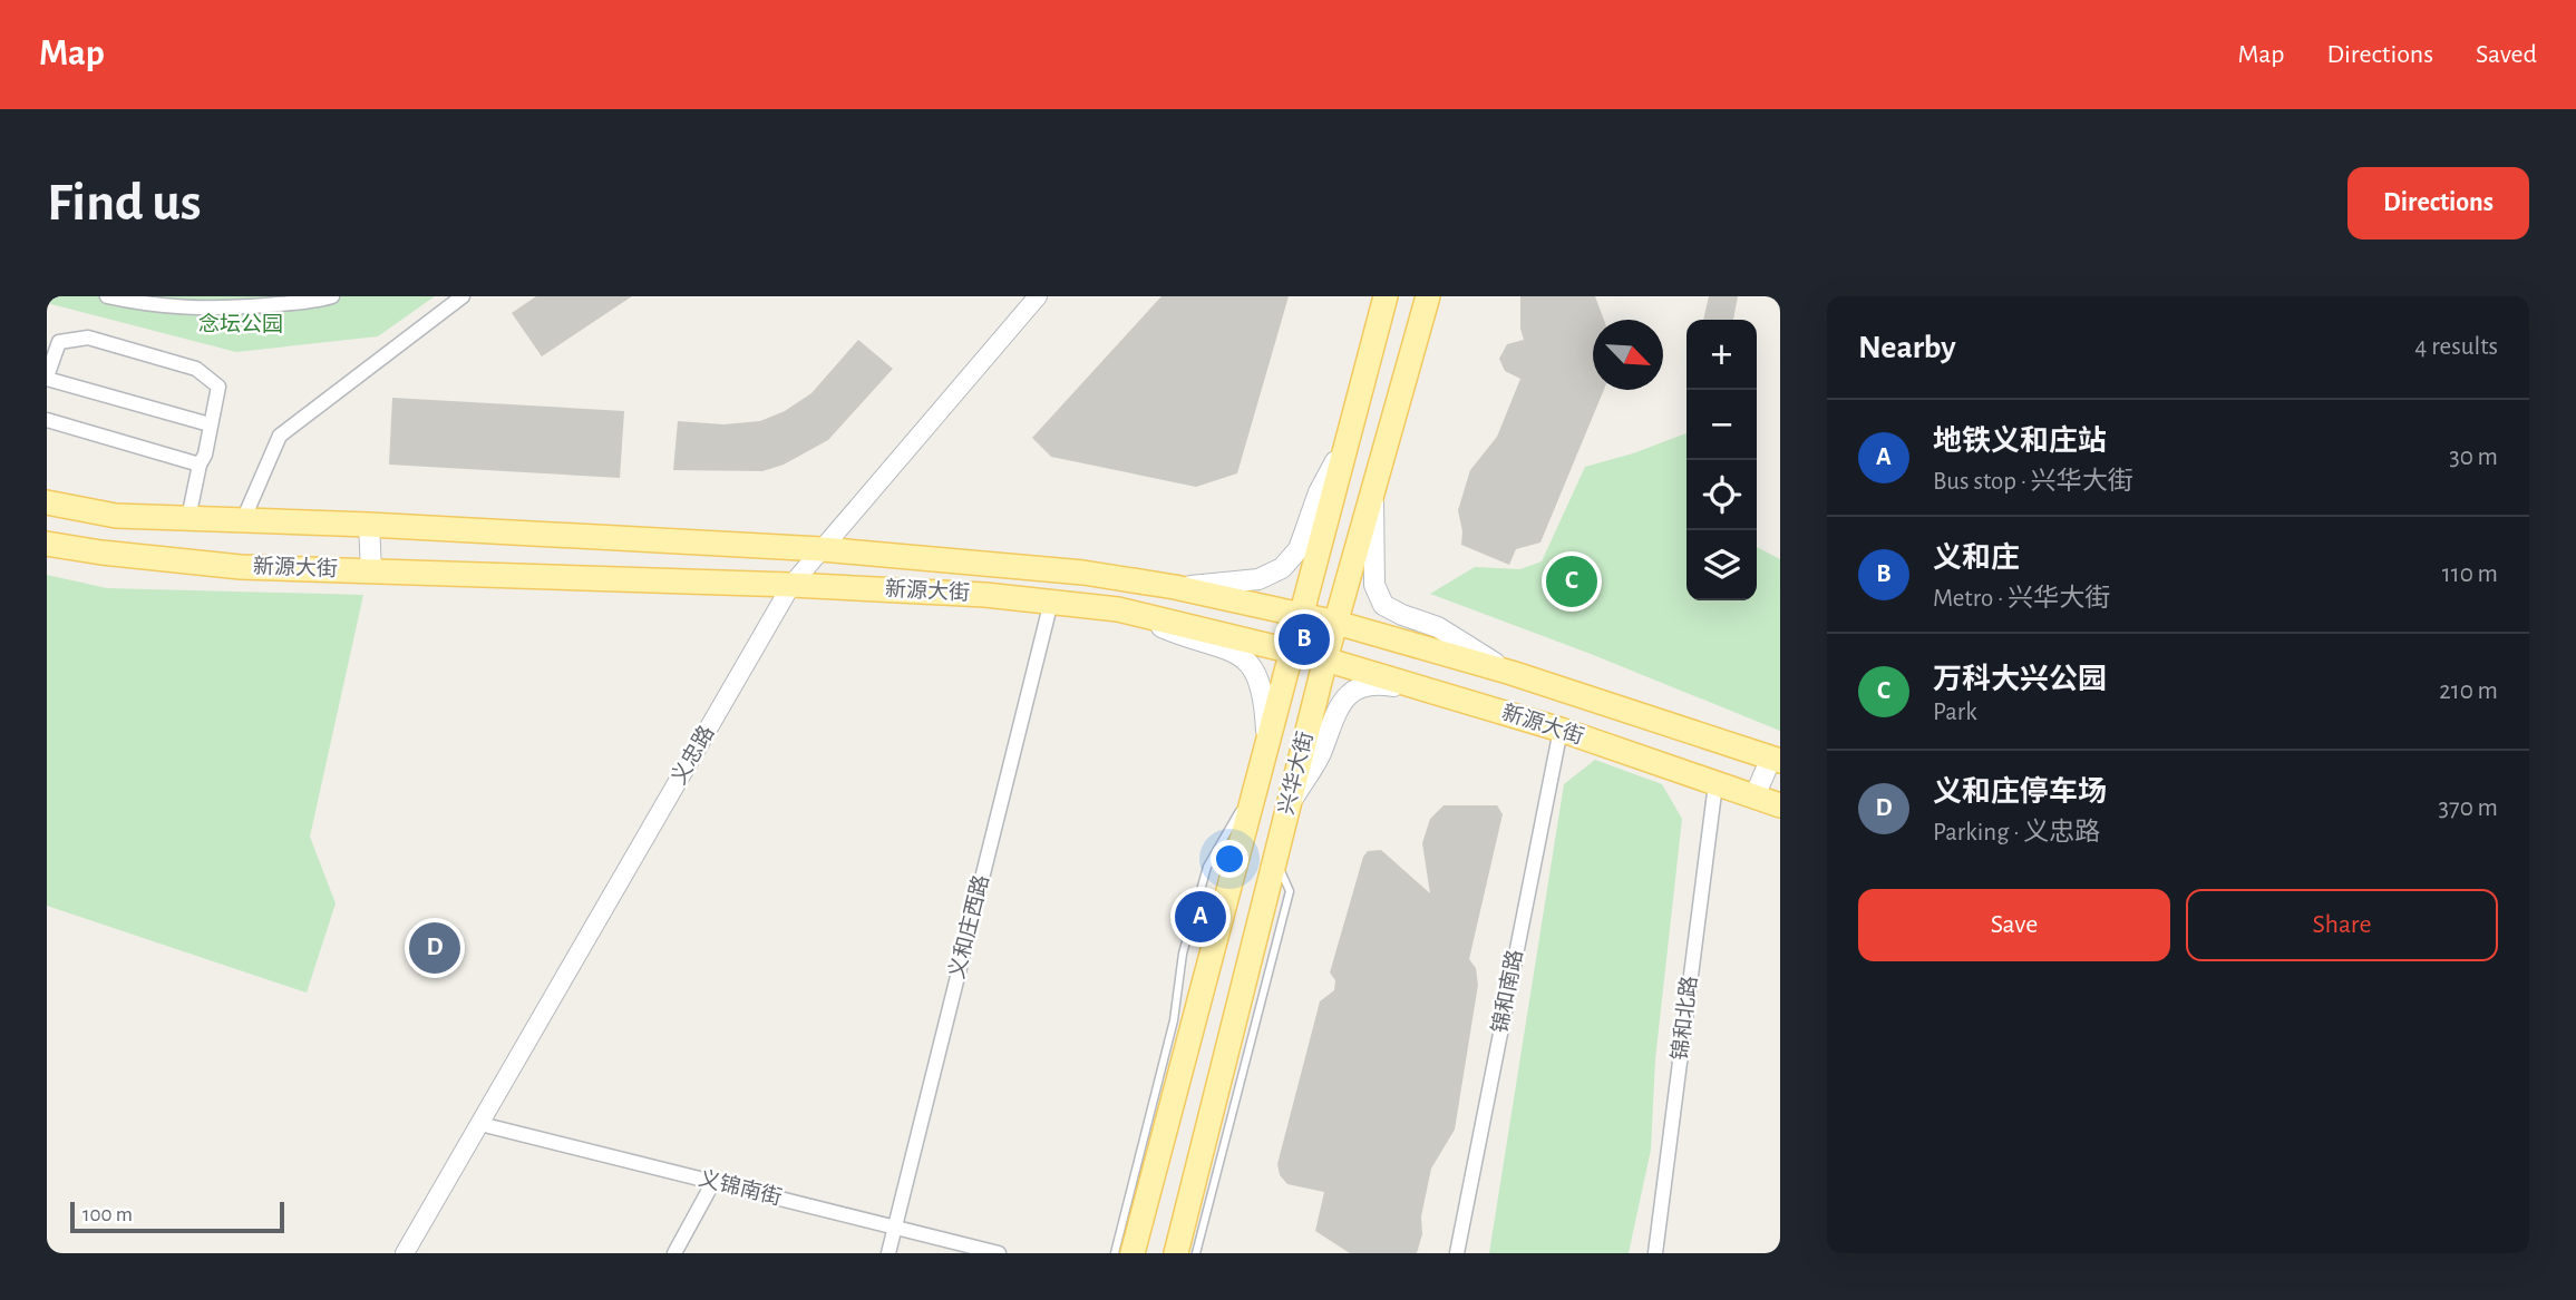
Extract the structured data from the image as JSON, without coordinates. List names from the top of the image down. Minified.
{"streets":{"main road":["新源大街","兴华大街"],"street":["义忠路","义和庄西路","锦和南路","锦和北路","义锦南街"]},"crossings":[["新源大街","义忠路"],["新源大街","兴华大街"],["新源大街","义和庄西路"],["新源大街","锦和南路"],["新源大街","锦和北路"],["义忠路","义锦南街"],["义和庄西路","义锦南街"]],"parks":["念坛公园"],"scale_bar":"100 m","north":"bottom right","page":{"header":"Map","nav":["Map","Directions","Saved"],"buttons":["Directions",["Save","Share"]],"title":"Find us","heading":["Nearby","4 results"],"map_buttons":["+","−"],"list":[{"mark":"A","name":"地铁义和庄站","note":"Bus stop · 兴华大街","value":"30 m"},{"mark":"B","name":"义和庄","note":"Metro · 兴华大街","value":"110 m"},{"mark":"C","name":"万科大兴公园","note":"Park","value":"210 m"},{"mark":"D","name":"义和庄停车场","note":"Parking · 义忠路","value":"370 m"}],"pins":["C","B","A","D"],"scale":"100 m"}}
